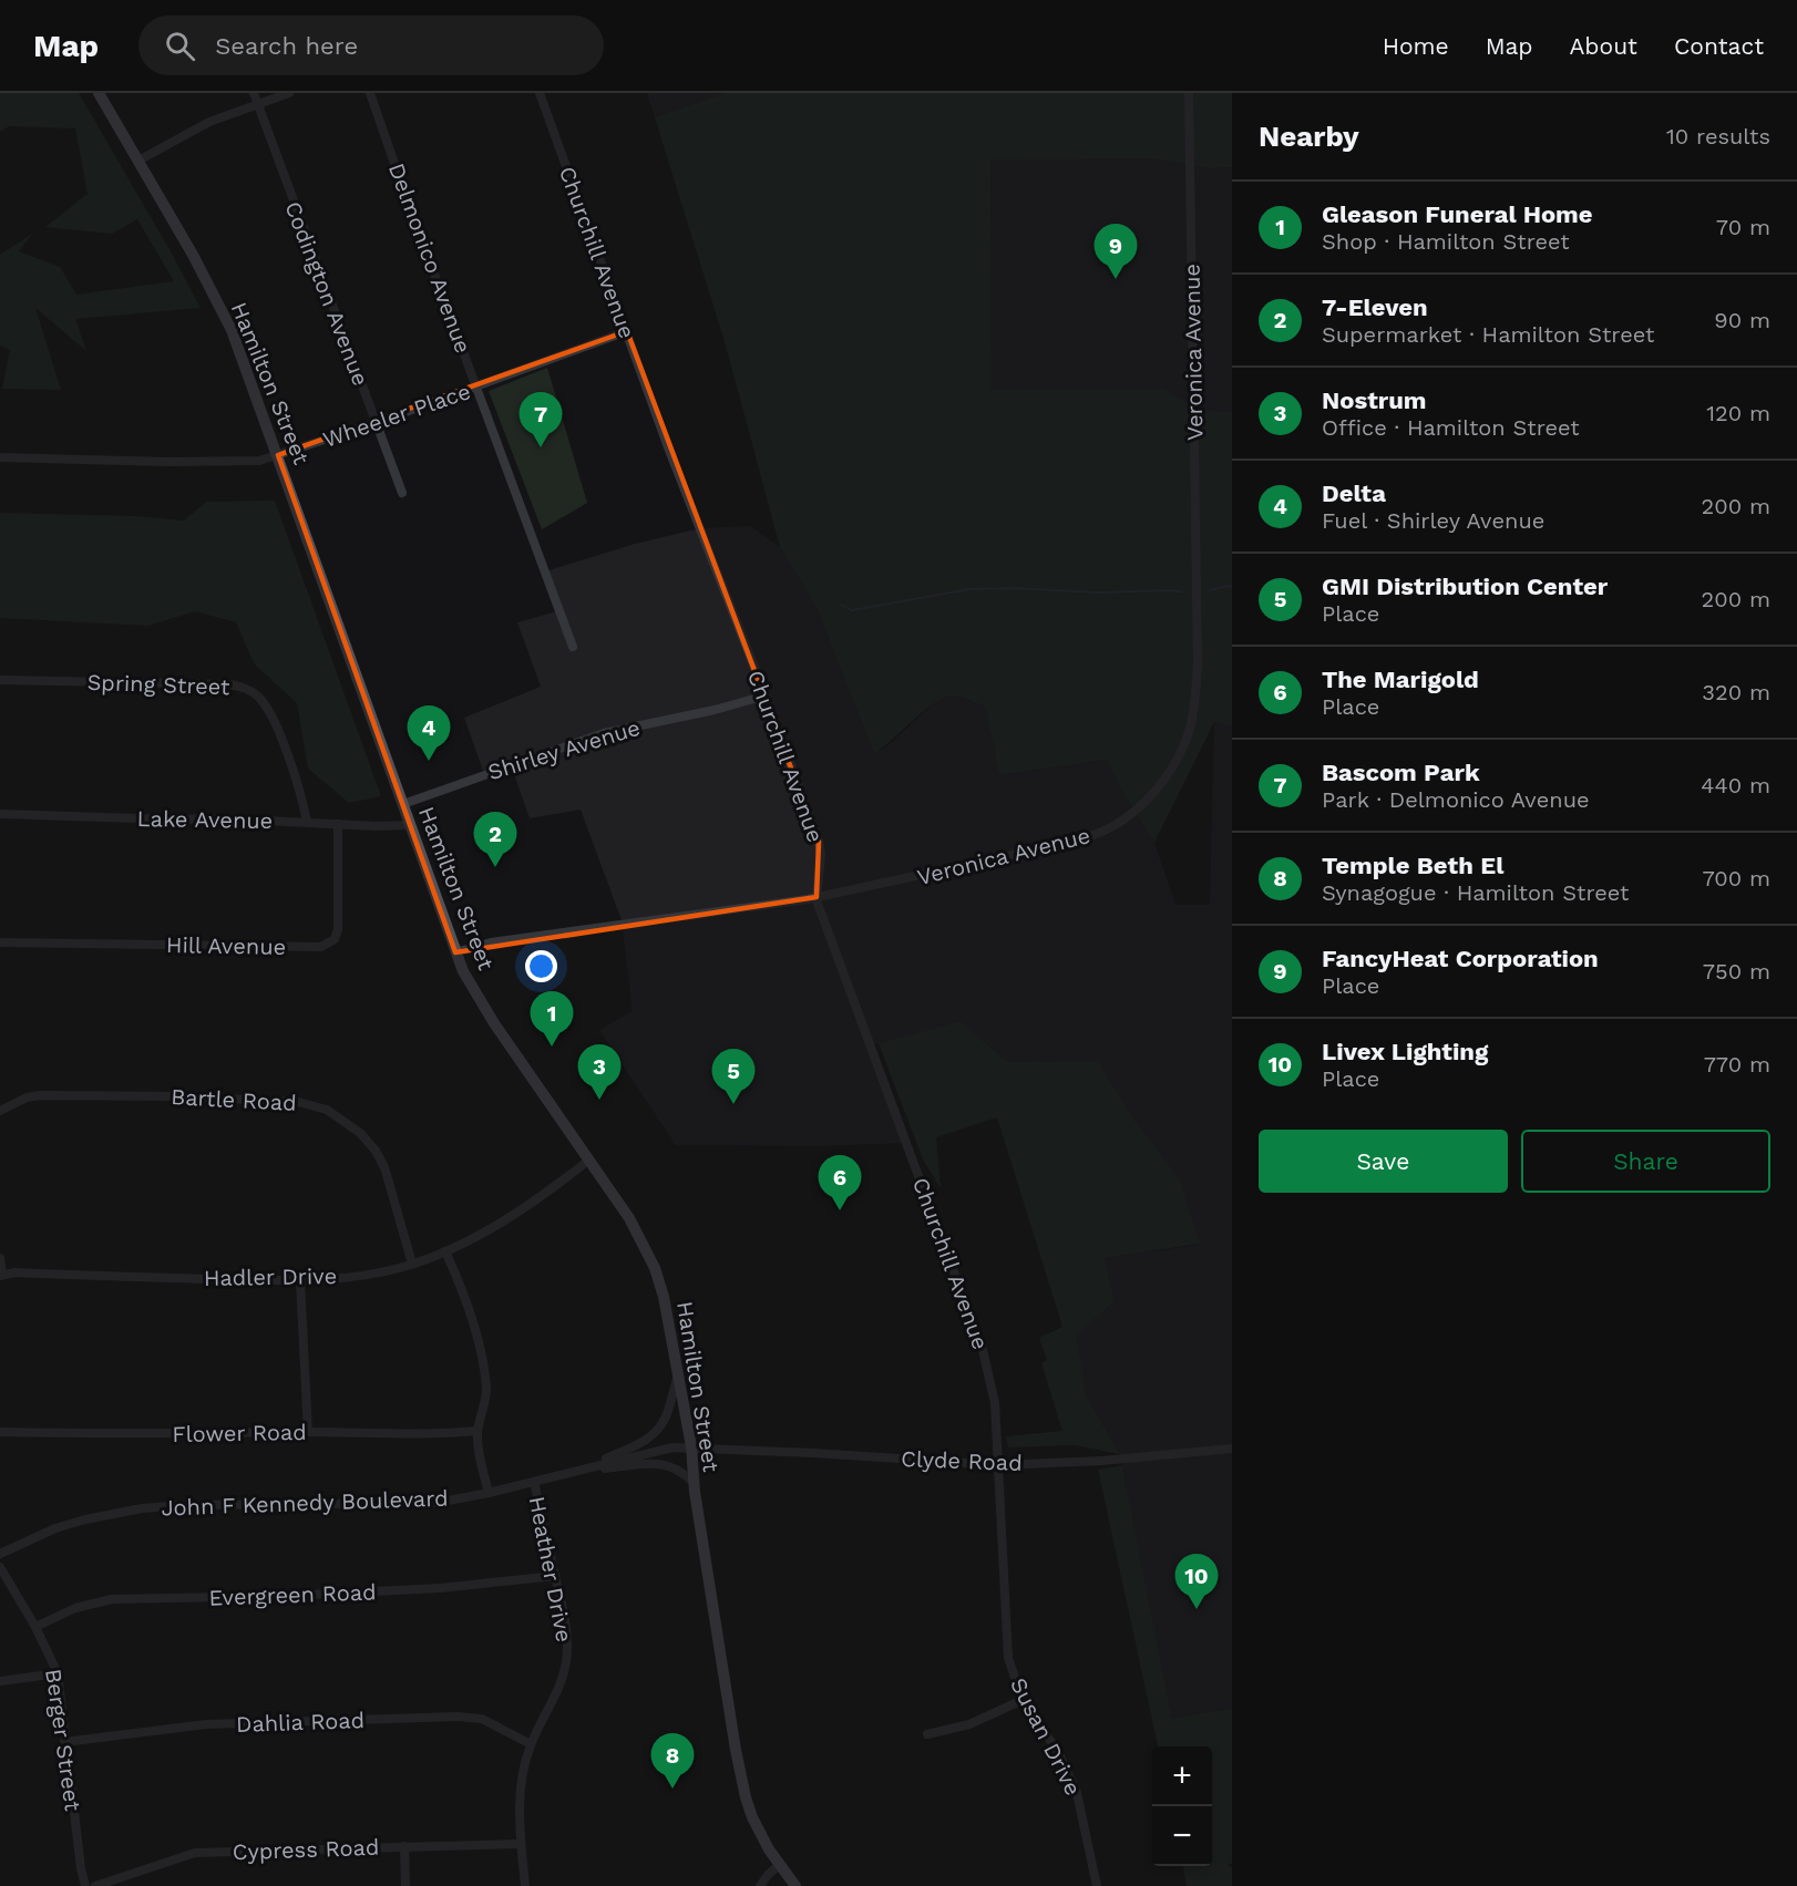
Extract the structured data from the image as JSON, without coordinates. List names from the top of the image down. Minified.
{"streets":{"main road":["Hamilton Street"],"street":["Churchill Avenue","Delmonico Avenue","Codington Avenue","Veronica Avenue","Wheeler Place","Spring Street","Shirley Avenue","Lake Avenue","Hill Avenue","Bartle Road","Hadler Drive","Flower Road","Clyde Road","John F Kennedy Boulevard","Heather Drive","Evergreen Road","Dahlia Road","Susan Drive","Berger Street","Cypress Road"]},"crossings":[["Churchill Avenue","Veronica Avenue"],["Churchill Avenue","Wheeler Place"],["Churchill Avenue","Shirley Avenue"],["Churchill Avenue","Clyde Road"],["Churchill Avenue","Susan Drive"],["Delmonico Avenue","Wheeler Place"],["Codington Avenue","Wheeler Place"],["Veronica Avenue","Hamilton Street"],["Hamilton Street","Wheeler Place"],["Hamilton Street","Shirley Avenue"],["Hamilton Street","Lake Avenue"],["Hamilton Street","Hadler Drive"],["Hamilton Street","Clyde Road"],["Hamilton Street","John F Kennedy Boulevard"],["Spring Street","Lake Avenue"],["Lake Avenue","Hill Avenue"],["Bartle Road","Hadler Drive"],["Clyde Road","John F Kennedy Boulevard"],["Clyde Road","Susan Drive"],["John F Kennedy Boulevard","Heather Drive"],["Heather Drive","Evergreen Road"],["Heather Drive","Dahlia Road"],["Heather Drive","Cypress Road"],["Evergreen Road","Berger Street"],["Dahlia Road","Berger Street"]],"page":{"header":"Map","search":"Search here","nav":["Home","Map","About","Contact"],"heading":["Nearby","10 results"],"list":[{"mark":"1","name":"Gleason Funeral Home","note":"Shop · Hamilton Street","value":"70 m"},{"mark":"2","name":"7-Eleven","note":"Supermarket · Hamilton Street","value":"90 m"},{"mark":"3","name":"Nostrum","note":"Office · Hamilton Street","value":"120 m"},{"mark":"4","name":"Delta","note":"Fuel · Shirley Avenue","value":"200 m"},{"mark":"5","name":"GMI Distribution Center","note":"Place","value":"200 m"},{"mark":"6","name":"The Marigold","note":"Place","value":"320 m"},{"mark":"7","name":"Bascom Park","note":"Park · Delmonico Avenue","value":"440 m"},{"mark":"8","name":"Temple Beth El","note":"Synagogue · Hamilton Street","value":"700 m"},{"mark":"9","name":"FancyHeat Corporation","note":"Place","value":"750 m"},{"mark":"10","name":"Livex Lighting","note":"Place","value":"770 m"}],"pins":["9","7","4","2","1","3","5","6","10","8"],"buttons":["Save","Share"],"map_buttons":["+","−"]}}
